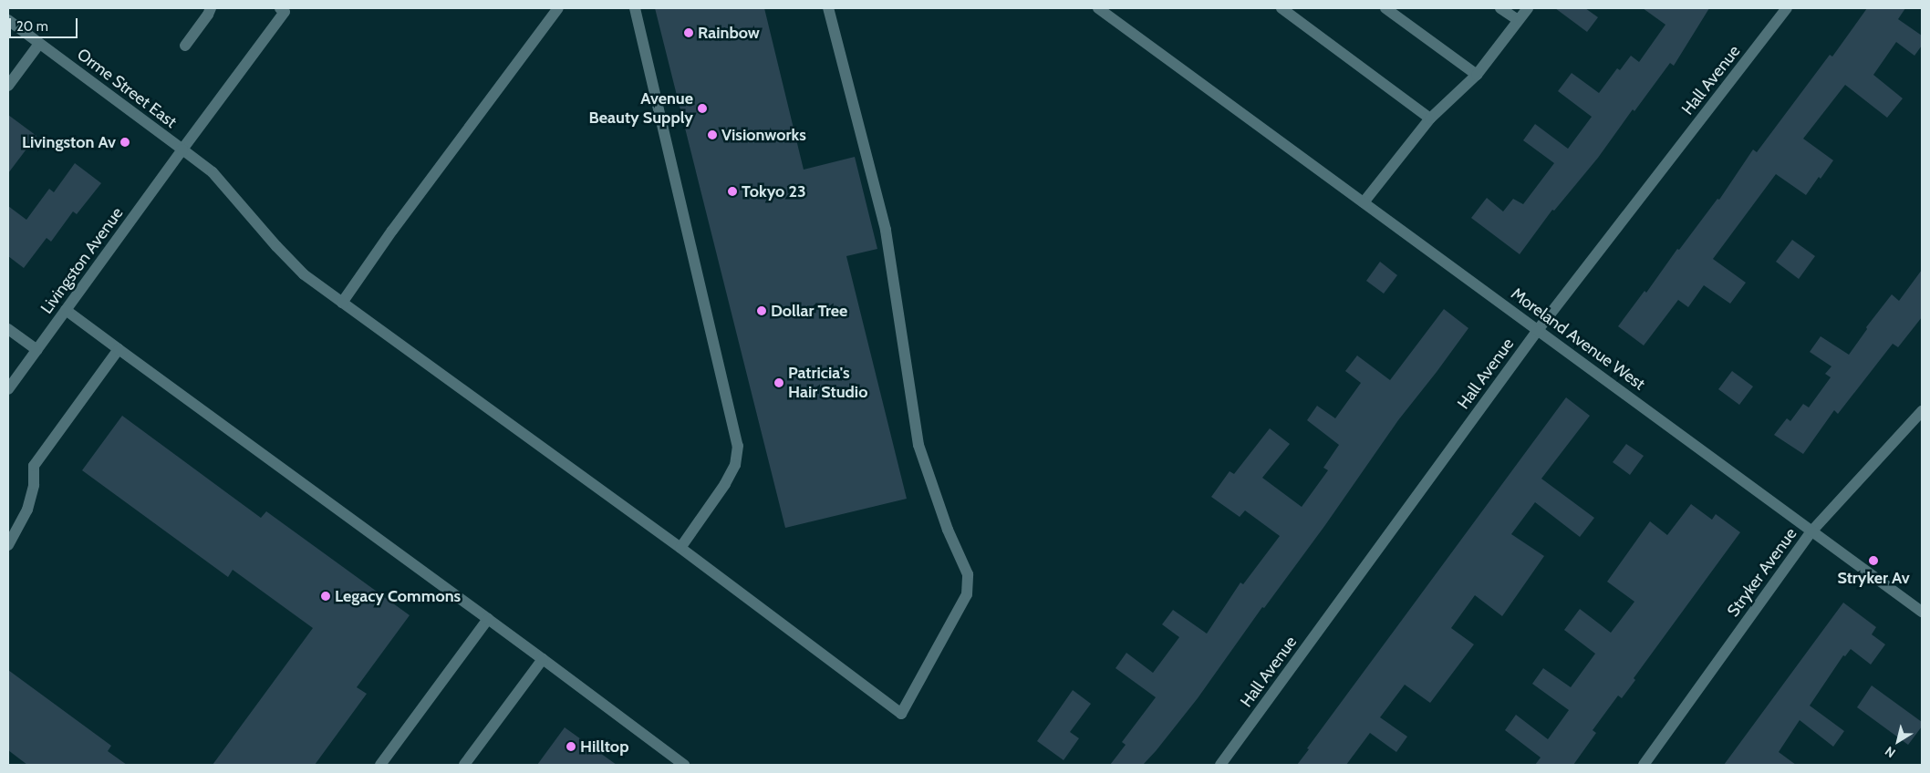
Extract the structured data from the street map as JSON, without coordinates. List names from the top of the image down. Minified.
{"streets":{"street":["Hall Avenue","Orme Street East","Livingston Avenue","Moreland Avenue West","Stryker Avenue"]},"crossings":[["Hall Avenue","Moreland Avenue West"],["Orme Street East","Livingston Avenue"],["Moreland Avenue West","Stryker Avenue"]],"places":["Rainbow","Avenue Beauty Supply","Visionworks","Livingston Av","Tokyo 23","Dollar Tree","Patricia's Hair Studio","Stryker Av","Legacy Commons","Hilltop"],"scale_bar":"20 m","north":"bottom left"}
